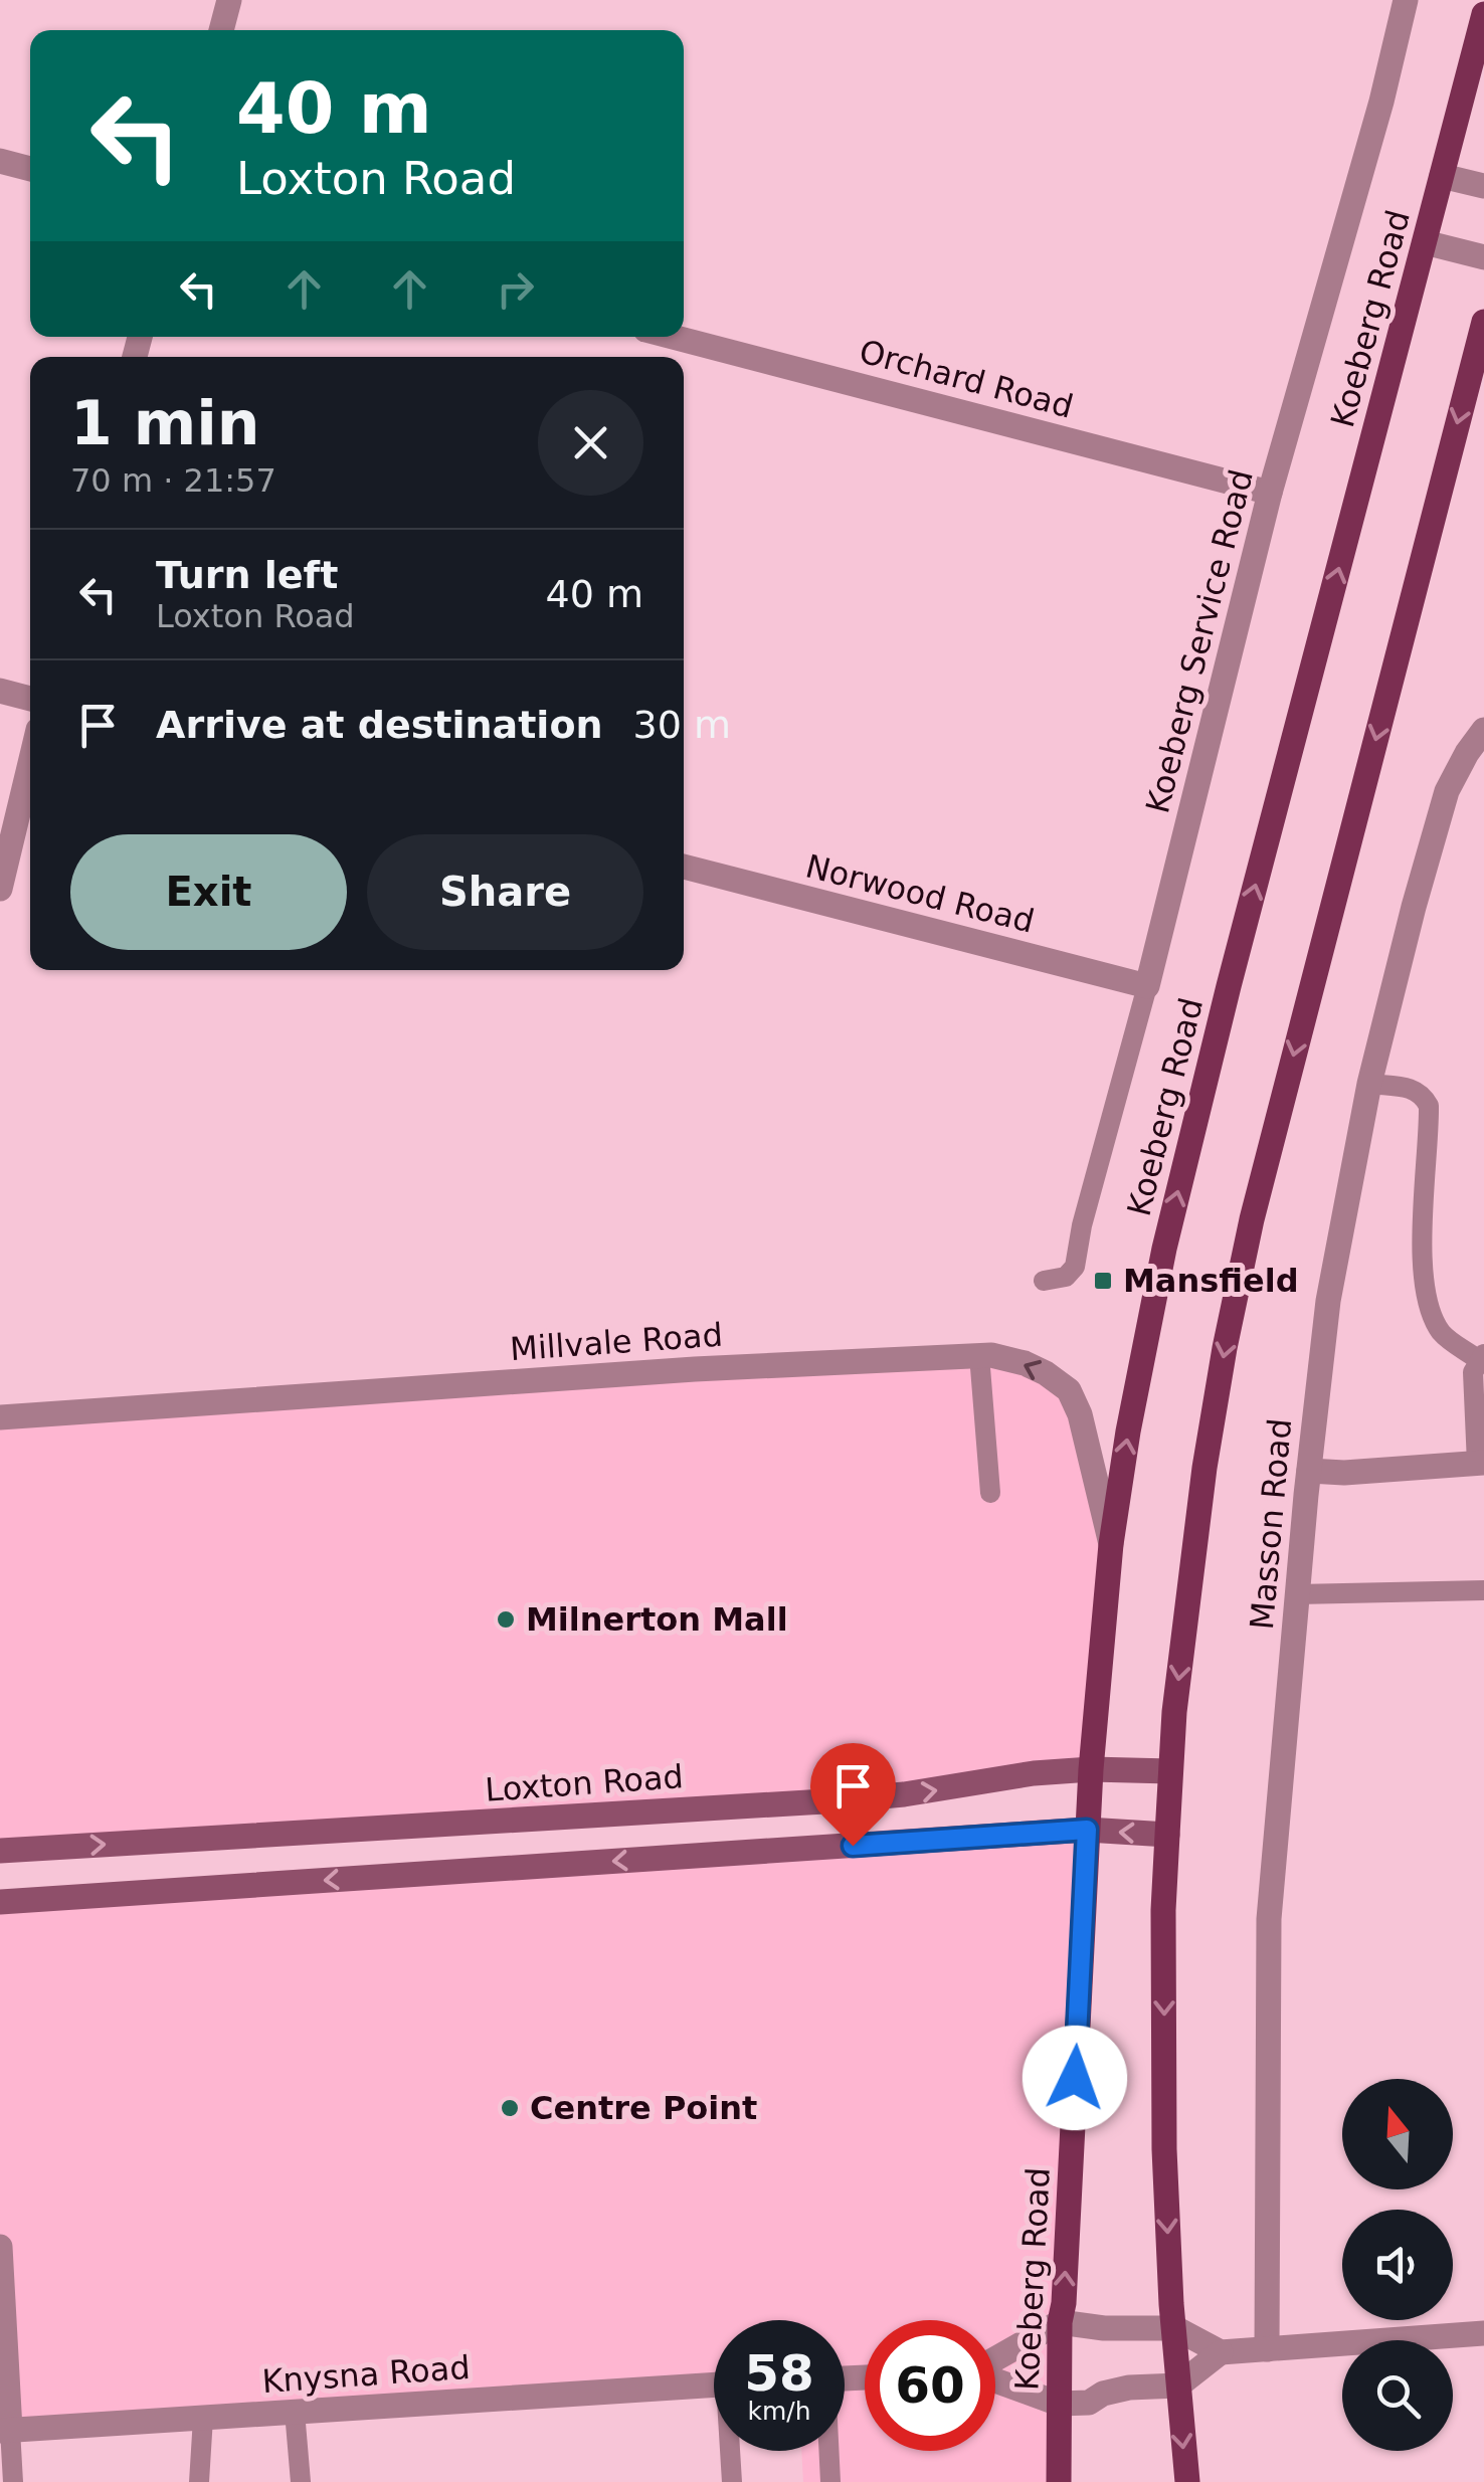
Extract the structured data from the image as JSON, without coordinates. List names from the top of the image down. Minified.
{"streets":{"main road":["Koeberg Road"],"street":["Orchard Road","Koeberg Service Road","Norwood Road","Millvale Road","Masson Road","Loxton Road","Knysna Road"]},"crossings":[["Koeberg Road","Millvale Road"],["Koeberg Road","Loxton Road"],["Orchard Road","Koeberg Service Road"],["Koeberg Service Road","Norwood Road"]],"places":{"transit":["Mansfield"],"other":["Milnerton Mall","Centre Point"]},"north":"top","page":{"turn":["40 m","Loxton Road"],"heading":["1 min","70 m · 21:57"],"list":[{"name":"Turn left","note":"Loxton Road","value":"40 m"},{"name":"Arrive at destination","value":"30 m"}],"buttons":["Exit","Share"],"speed":"58 km/h","limit":"60"}}
